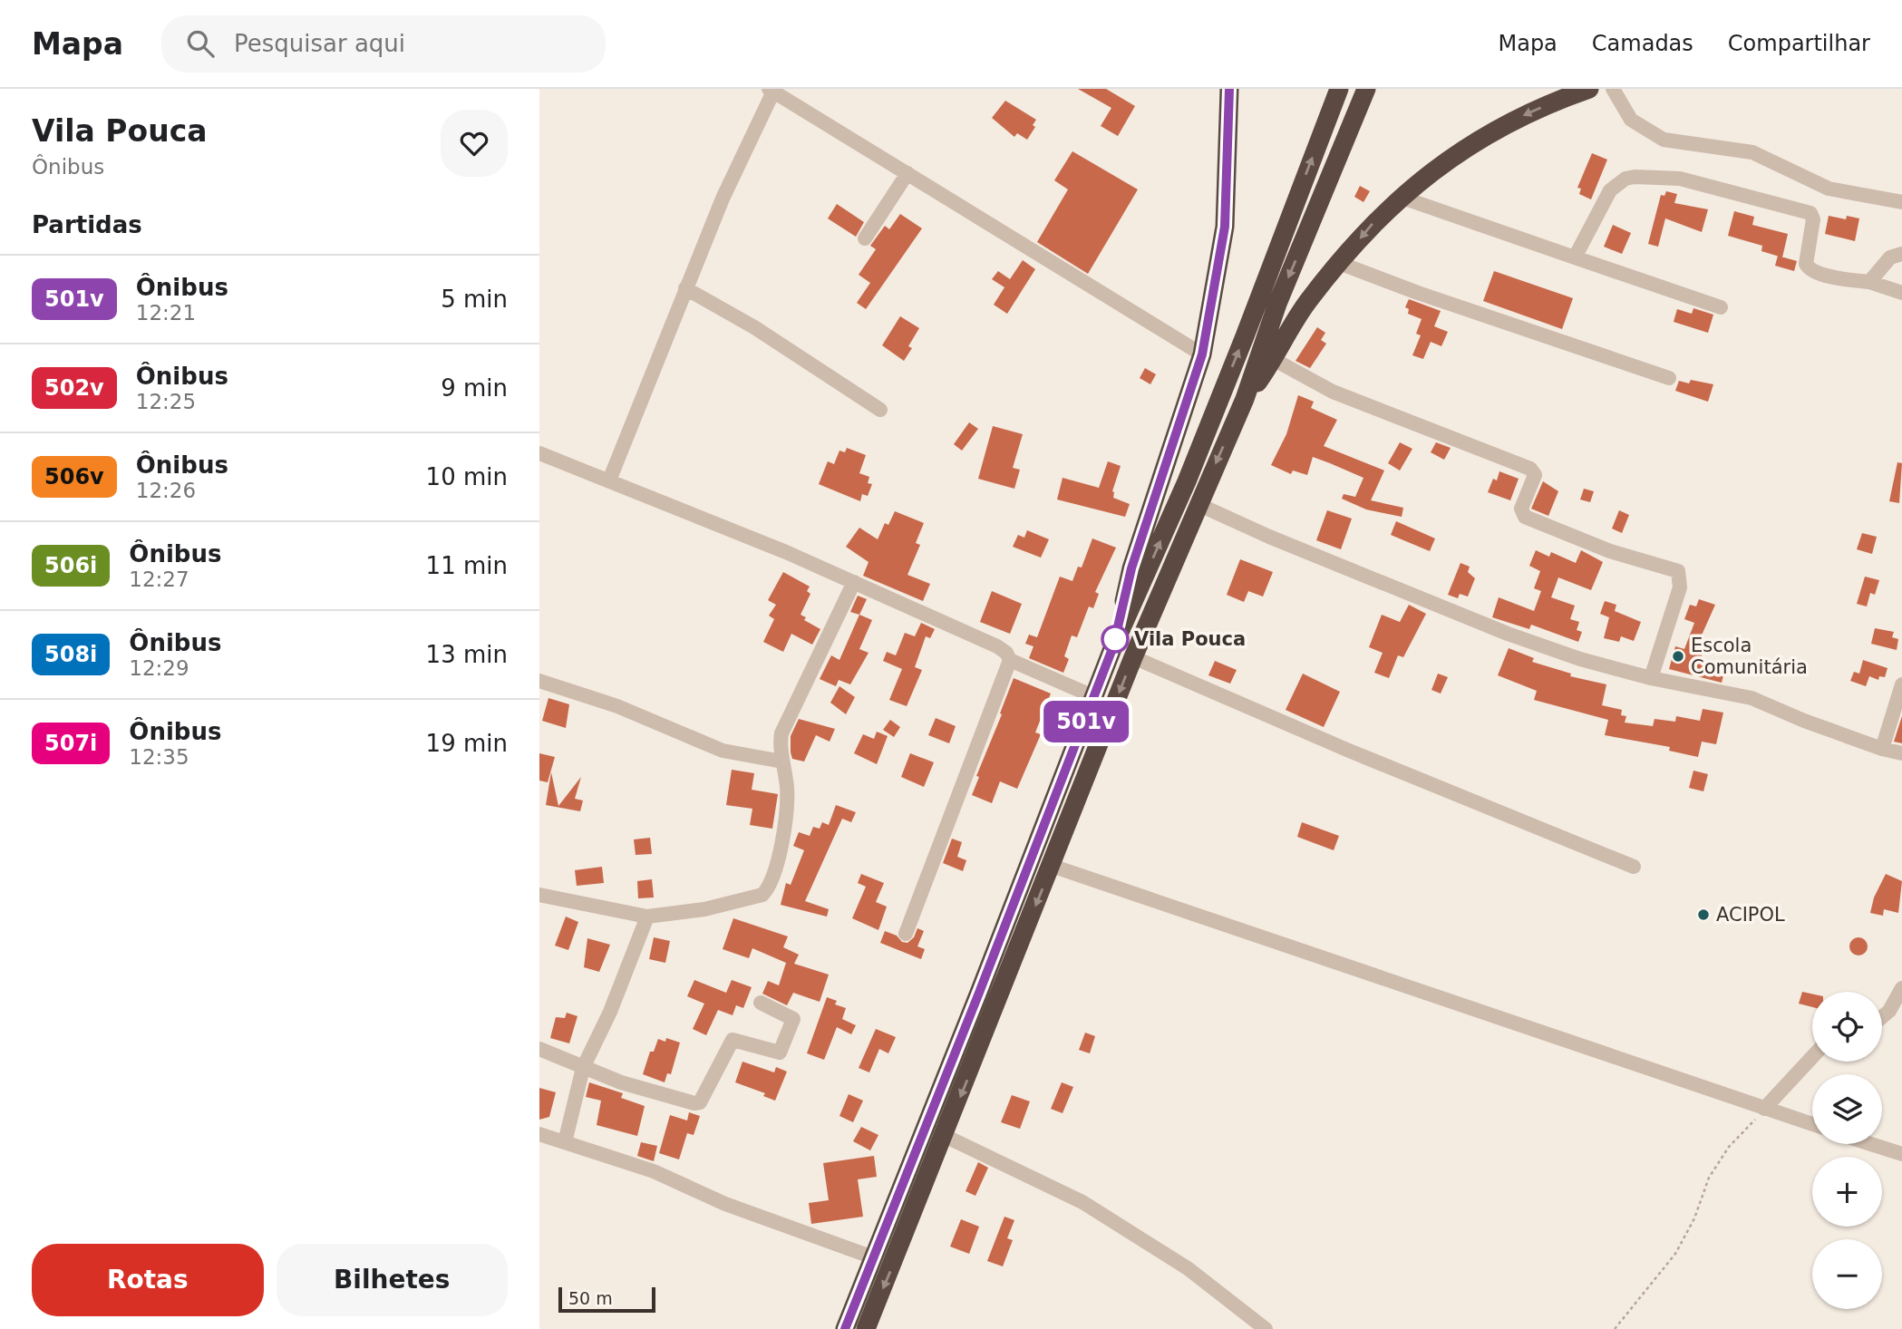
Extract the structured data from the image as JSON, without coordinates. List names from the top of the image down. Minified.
{"places":["Vila Pouca","Escola Comunitária","ACIPOL"],"lines":["bus line 501v"],"scale_bar":"50 m","page":{"header":"Mapa","search":"Pesquisar aqui","nav":["Mapa","Camadas","Compartilhar"],"heading":[["Vila Pouca","Ônibus"],"Partidas"],"on_map":"501v","list":[{"mark":"501v","name":"Ônibus","note":"12:21","value":"5 min"},{"mark":"502v","name":"Ônibus","note":"12:25","value":"9 min"},{"mark":"506v","name":"Ônibus","note":"12:26","value":"10 min"},{"mark":"506i","name":"Ônibus","note":"12:27","value":"11 min"},{"mark":"508i","name":"Ônibus","note":"12:29","value":"13 min"},{"mark":"507i","name":"Ônibus","note":"12:35","value":"19 min"}],"map_buttons":["+","−"],"buttons":["Rotas","Bilhetes"],"scale":"50 m"}}
